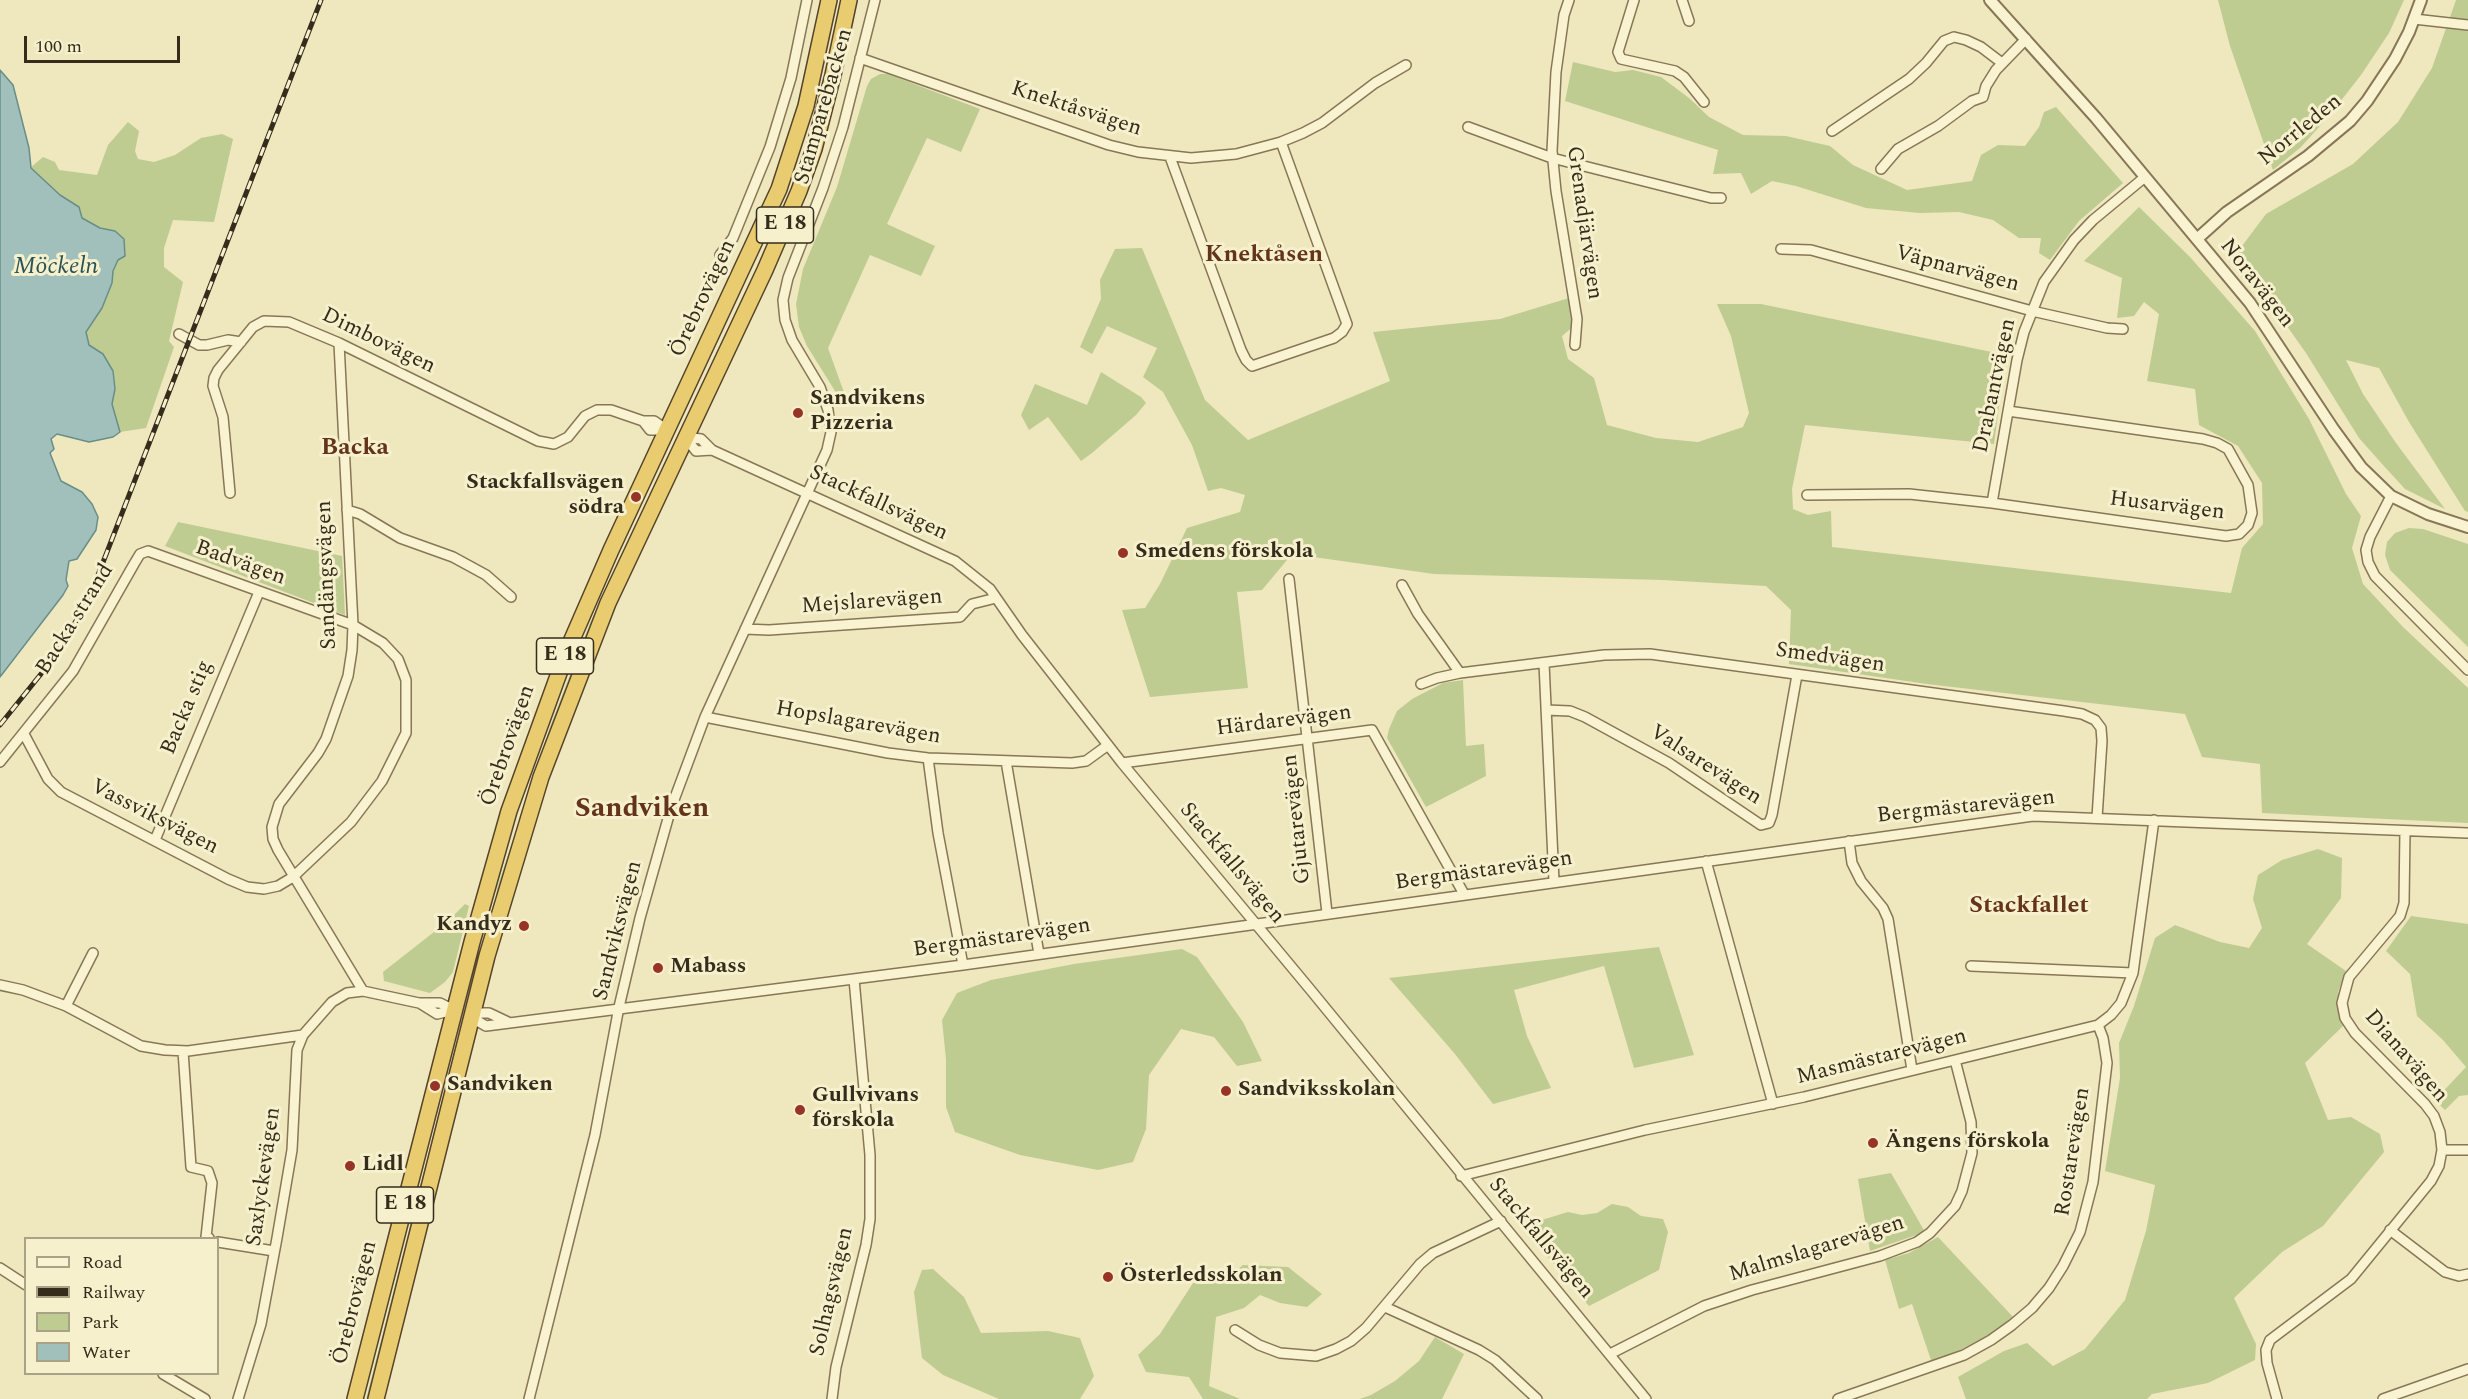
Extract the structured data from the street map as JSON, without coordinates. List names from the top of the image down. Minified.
{"streets":{"highway":["E 18","Örebrovägen"],"street":["Stamparebacken","Knektåsvägen","Norrleden","Grenadjärvägen","Väpnarvägen","Noravägen","Dimbovägen","Drabantvägen","Stackfallsvägen","Husarvägen","Badvägen","Sandängsvägen","Mejslarevägen","Backa strand","Smedvägen","Backa stig","Härdarevägen","Hopslagarevägen","Valsarevägen","Bergmästarevägen","Vassviksvägen","Gjutarevägen","Sandviksvägen","Dianavägen","Masmästarevägen","Rostarevägen","Saxlyckevägen","Malmslagarevägen","Solhagsvägen"]},"crossings":[["Stamparebacken","Knektåsvägen"],["Stamparebacken","Stackfallsvägen"],["Stamparebacken","Sandviksvägen"],["Norrleden","Noravägen"],["Väpnarvägen","Drabantvägen"],["Noravägen","Drabantvägen"],["Örebrovägen","Dimbovägen"],["Örebrovägen","Stackfallsvägen"],["Örebrovägen","Bergmästarevägen"],["Dimbovägen","Sandängsvägen"],["Drabantvägen","Husarvägen"],["Stackfallsvägen","Mejslarevägen"],["Stackfallsvägen","Härdarevägen"],["Stackfallsvägen","Hopslagarevägen"],["Stackfallsvägen","Bergmästarevägen"],["Stackfallsvägen","Sandviksvägen"],["Stackfallsvägen","Masmästarevägen"],["Stackfallsvägen","Malmslagarevägen"],["Badvägen","Sandängsvägen"],["Badvägen","Backa strand"],["Badvägen","Backa stig"],["Badvägen","Vassviksvägen"],["Sandängsvägen","Vassviksvägen"],["Sandängsvägen","Saxlyckevägen"],["Mejslarevägen","Sandviksvägen"],["Backa strand","Vassviksvägen"],["Smedvägen","Valsarevägen"],["Smedvägen","Bergmästarevägen"],["Backa stig","Vassviksvägen"],["Härdarevägen","Bergmästarevägen"],["Härdarevägen","Gjutarevägen"],["Hopslagarevägen","Sandviksvägen"],["Bergmästarevägen","Gjutarevägen"],["Bergmästarevägen","Sandviksvägen"],["Bergmästarevägen","Dianavägen"],["Bergmästarevägen","Masmästarevägen"],["Bergmästarevägen","Solhagsvägen"],["Masmästarevägen","Rostarevägen"],["Masmästarevägen","Malmslagarevägen"]],"districts":["Knektåsen","Backa","Sandviken","Stackfallet"],"water":["Möckeln"],"places":["Sandvikens Pizzeria","Stackfallsvägen södra","Smedens förskola","Kandyz","Mabass","Sandviken","Sandviksskolan","Gullvivans förskola","Ängens förskola","Lidl","Österledsskolan"],"legend":["Road","Railway","Park","Water"],"scale_bar":"100 m"}
